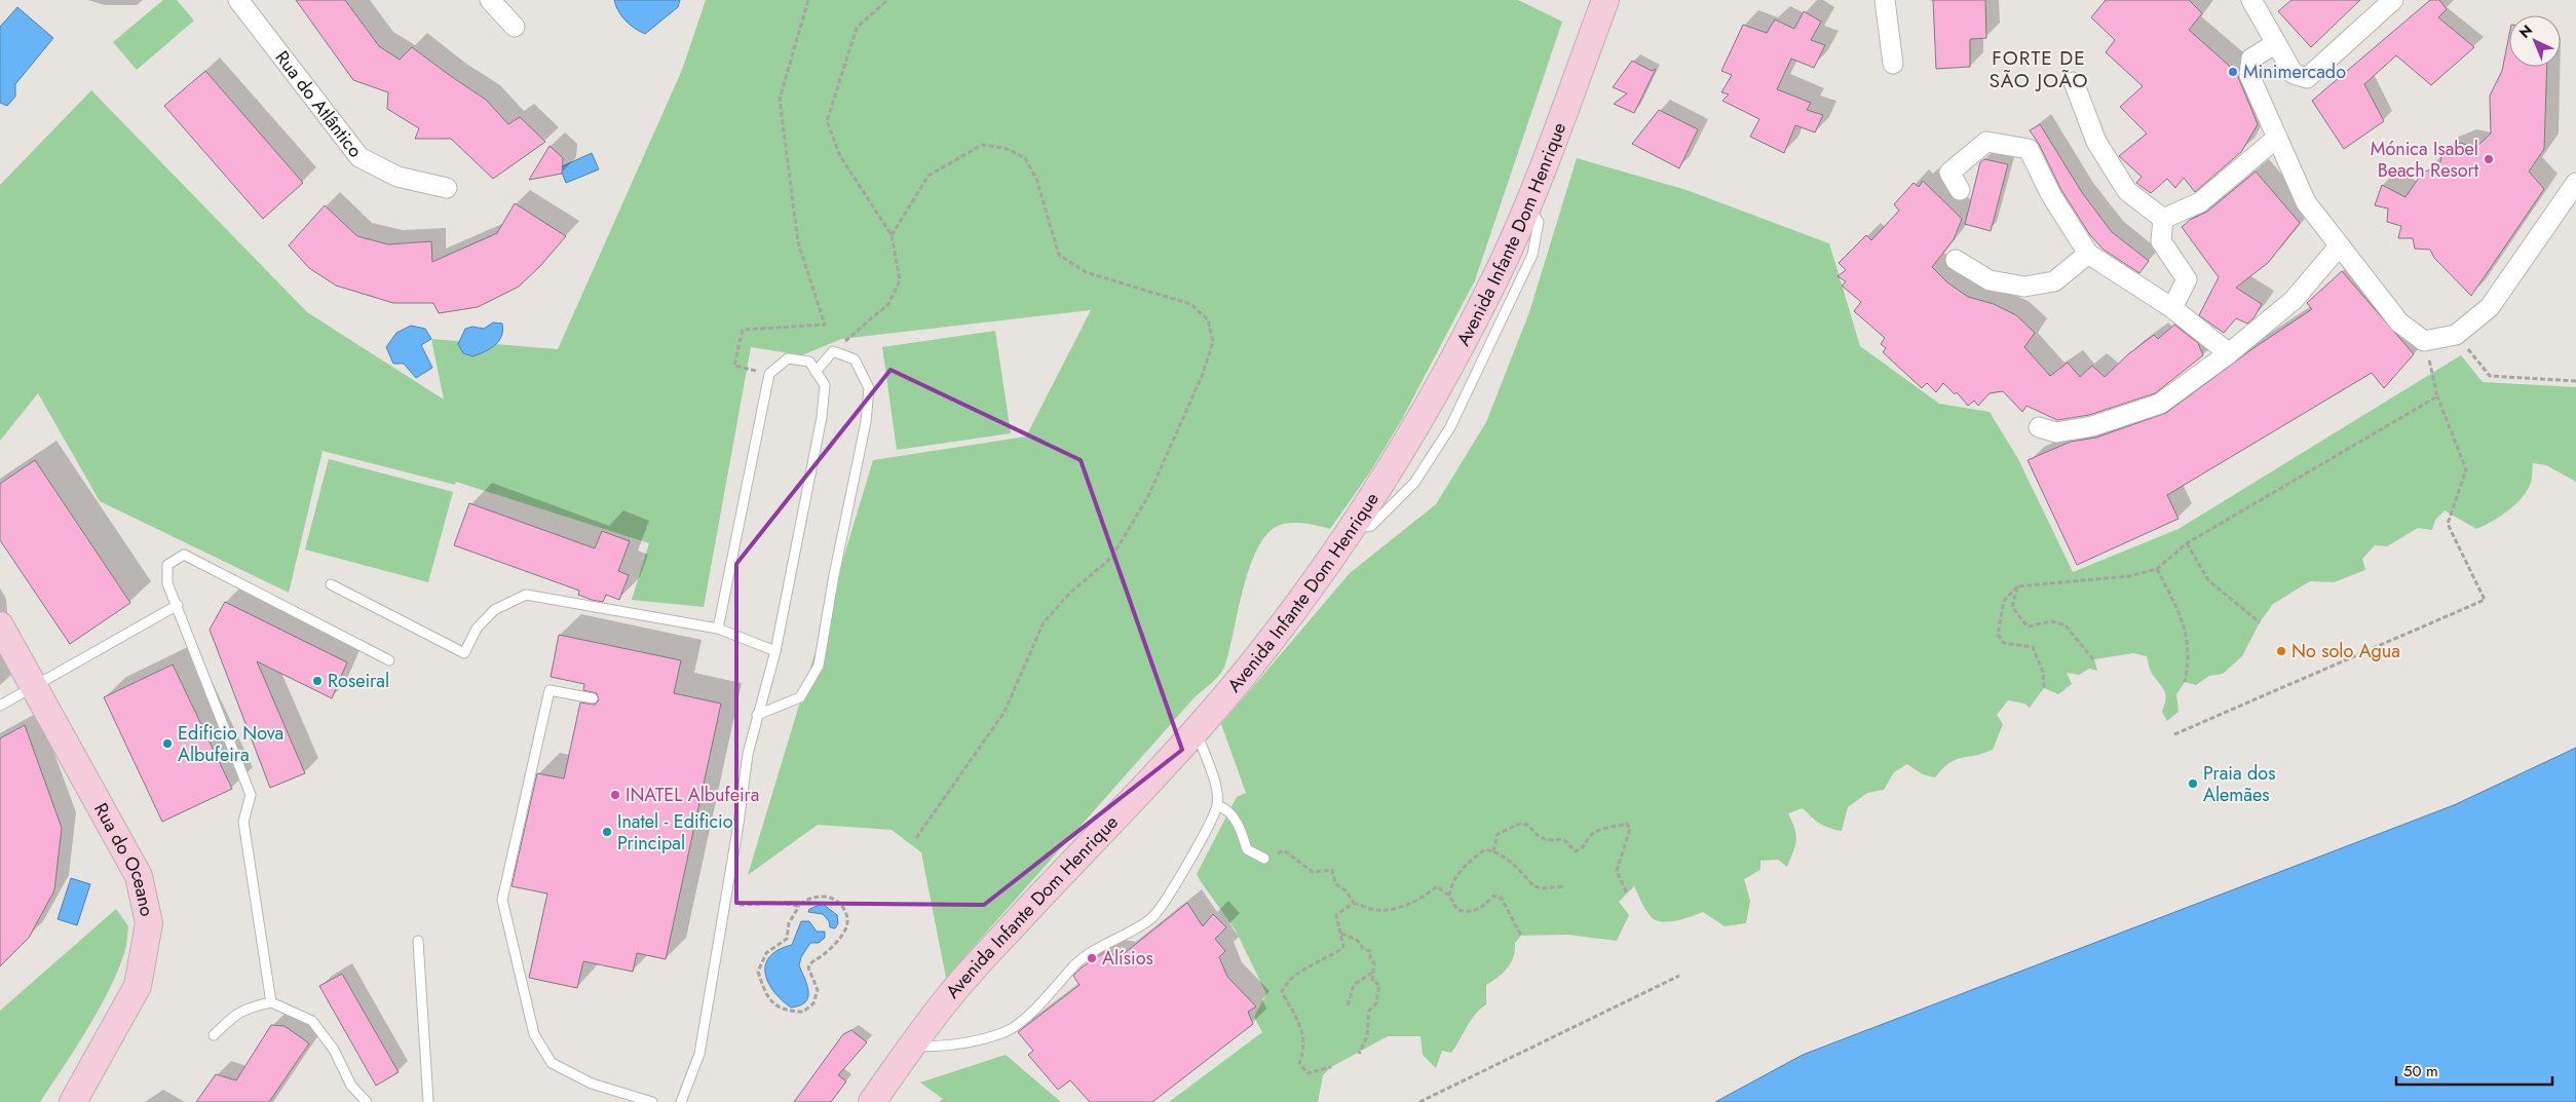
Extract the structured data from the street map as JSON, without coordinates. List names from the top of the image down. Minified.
{"streets":{"street":["Rua do Atlântico","Avenida Infante Dom Henrique","Rua do Oceano"]},"districts":["FORTE DE SÃO JOÃO"],"places":["Minimercado","Mónica Isabel Beach Resort","No solo Agua","Roseiral","Edificio Nova Albufeira","Praia dos Alemães","INATEL Albufeira","Inatel - Edificio Principal","Alísios"],"scale_bar":"50 m","north":"top left"}
